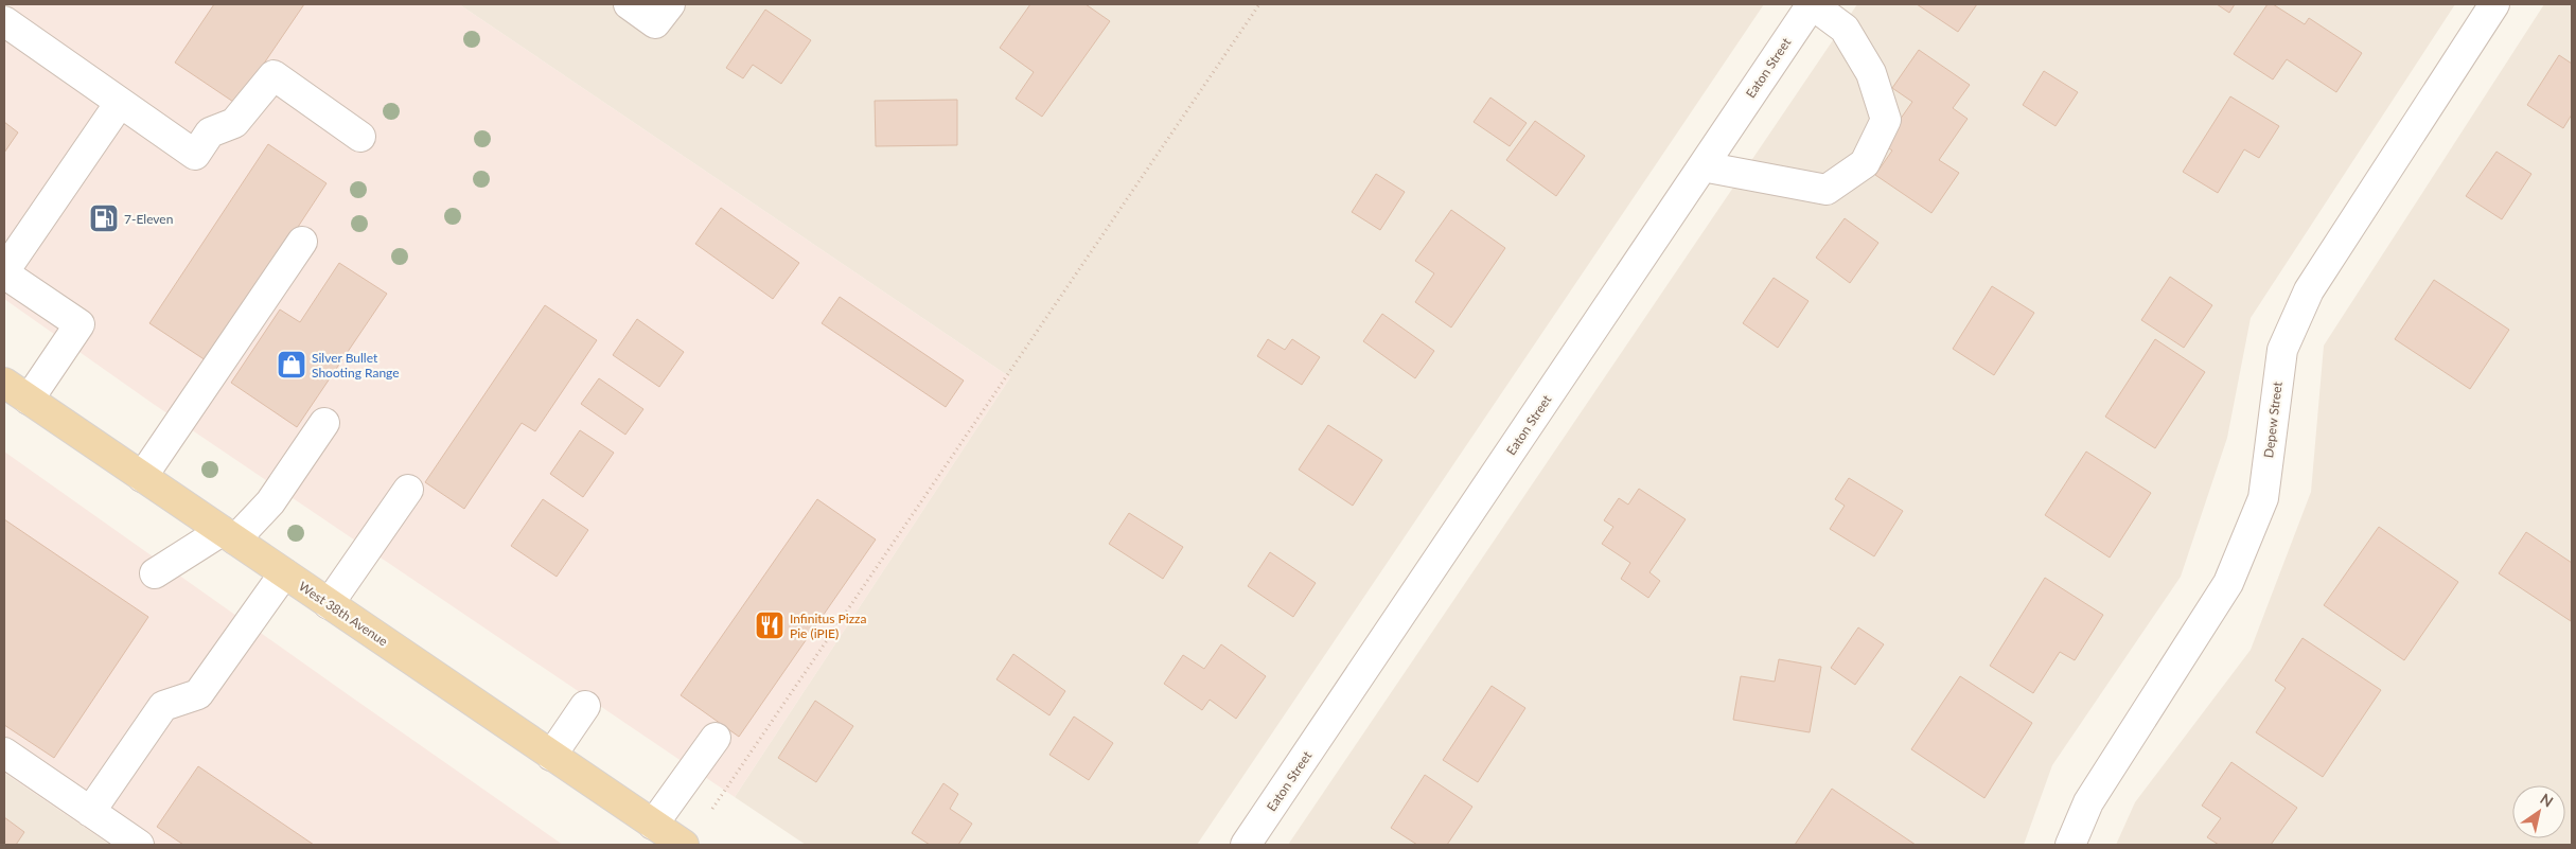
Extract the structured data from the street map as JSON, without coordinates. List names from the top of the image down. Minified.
{"streets":{"main road":["West 38th Avenue"],"street":["Eaton Street","Depew Street"]},"places":{"fuel station":["7-Eleven"],"shop":["Silver Bullet Shooting Range"],"restaurant":["Infinitus Pizza Pie (iPIE)"]},"north":"top right"}
